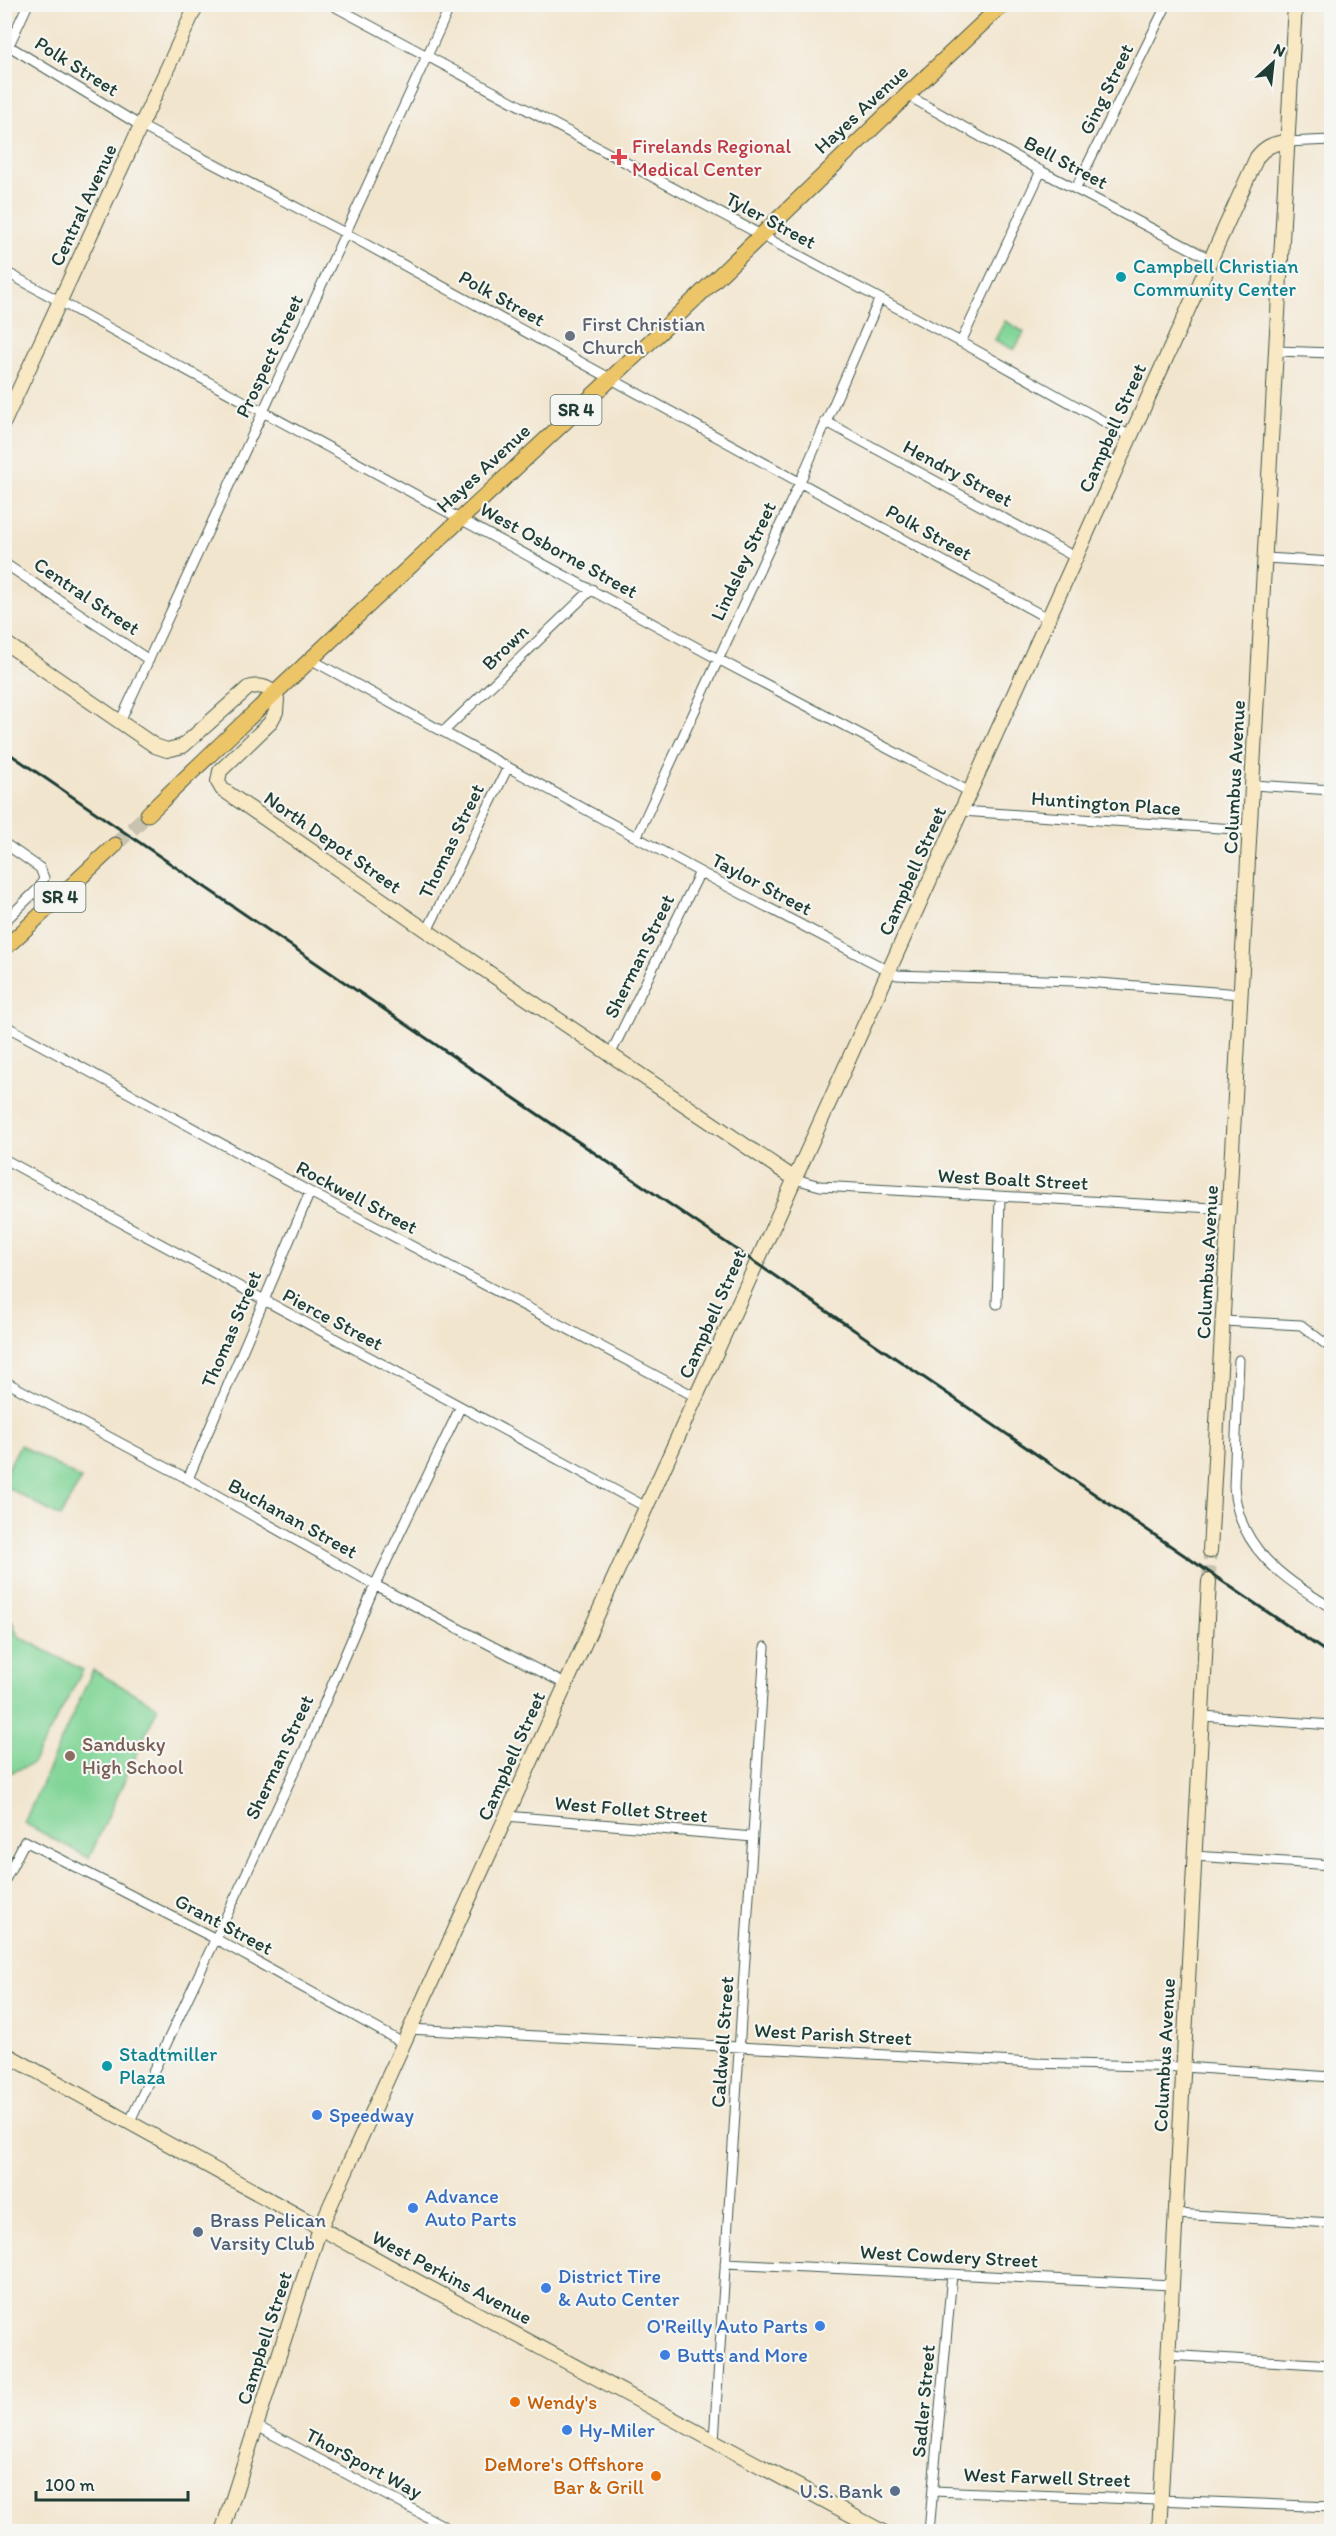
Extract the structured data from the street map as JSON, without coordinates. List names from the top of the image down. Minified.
{"streets":{"main road":["Hayes Avenue","SR 4"],"street":["Polk Street","Ging Street","Bell Street","Central Avenue","Tyler Street","Prospect Street","Campbell Street","Hendry Street","West Osborne Street","Lindsley Street","Central Street","Brown","Columbus Avenue","Huntington Place","Thomas Street","North Depot Street","Taylor Street","Sherman Street","West Boalt Street","Rockwell Street","Pierce Street","Buchanan Street","West Follet Street","Grant Street","West Parish Street","Caldwell Street","West Cowdery Street","West Perkins Avenue","Sadler Street","ThorSport Way","West Farwell Street"]},"crossings":[["Polk Street","Hayes Avenue"],["Polk Street","Central Avenue"],["Polk Street","Prospect Street"],["Polk Street","Campbell Street"],["Polk Street","Lindsley Street"],["Ging Street","Bell Street"],["Hayes Avenue","Bell Street"],["Hayes Avenue","Tyler Street"],["Hayes Avenue","West Osborne Street"],["Hayes Avenue","North Depot Street"],["Hayes Avenue","Taylor Street"],["Bell Street","Campbell Street"],["Central Avenue","West Osborne Street"],["Tyler Street","Prospect Street"],["Tyler Street","Campbell Street"],["Tyler Street","Lindsley Street"],["Prospect Street","West Osborne Street"],["Prospect Street","Central Street"],["Campbell Street","Hendry Street"],["Campbell Street","West Osborne Street"],["Campbell Street","Columbus Avenue"],["Campbell Street","Huntington Place"],["Campbell Street","North Depot Street"],["Campbell Street","Taylor Street"],["Campbell Street","West Boalt Street"],["Campbell Street","Rockwell Street"],["Campbell Street","Pierce Street"],["Campbell Street","Buchanan Street"],["Campbell Street","West Follet Street"],["Campbell Street","Grant Street"],["Campbell Street","West Parish Street"],["Campbell Street","West Perkins Avenue"],["Campbell Street","ThorSport Way"],["Hendry Street","Lindsley Street"],["West Osborne Street","Lindsley Street"],["West Osborne Street","Brown"],["Lindsley Street","Taylor Street"],["Brown","Taylor Street"],["Columbus Avenue","Huntington Place"],["Columbus Avenue","Taylor Street"],["Columbus Avenue","West Boalt Street"],["Columbus Avenue","West Parish Street"],["Columbus Avenue","West Cowdery Street"],["Columbus Avenue","West Farwell Street"],["Thomas Street","North Depot Street"],["Thomas Street","Taylor Street"],["Thomas Street","Rockwell Street"],["Thomas Street","Pierce Street"],["Thomas Street","Buchanan Street"],["North Depot Street","Sherman Street"],["North Depot Street","West Boalt Street"],["Taylor Street","Sherman Street"],["Sherman Street","Pierce Street"],["Sherman Street","Buchanan Street"],["Sherman Street","Grant Street"],["Sherman Street","West Perkins Avenue"],["West Follet Street","Caldwell Street"],["West Parish Street","Caldwell Street"],["Caldwell Street","West Cowdery Street"],["Caldwell Street","West Perkins Avenue"],["West Cowdery Street","Sadler Street"],["Sadler Street","West Farwell Street"]],"places":{"health":["Firelands Regional Medical Center"],"other":["Campbell Christian Community Center","First Christian Church","Sandusky High School","Stadtmiller Plaza","Speedway","Advance Auto Parts","Brass Pelican Varsity Club","District Tire & Auto Center","O'Reilly Auto Parts","Butts and More","Wendy's","Hy-Miler","DeMore's Offshore Bar & Grill","U.S. Bank"]},"scale_bar":"100 m","north":"top right"}
